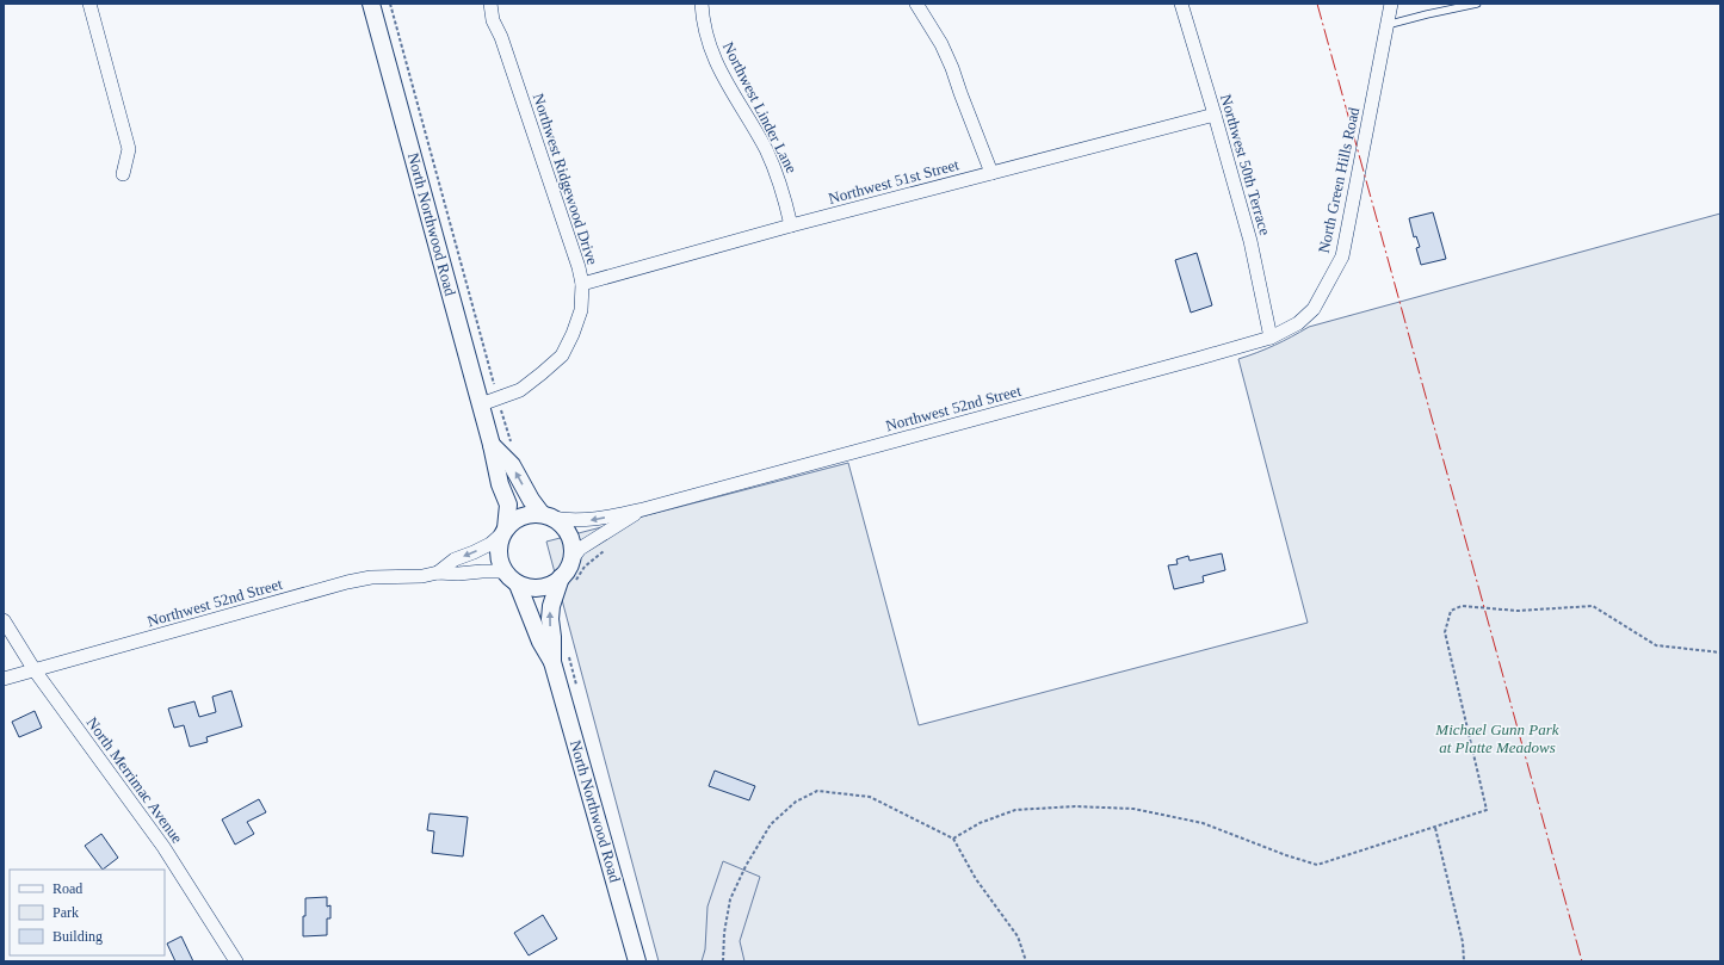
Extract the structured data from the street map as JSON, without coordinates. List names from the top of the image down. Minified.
{"streets":{"street":["Northwest Linder Lane","Northwest 50th Terrace","Northwest Ridgewood Drive","North Green Hills Road","Northwest 51st Street","North Northwood Road","Northwest 52nd Street","North Merrimac Avenue"]},"crossings":[["Northwest Linder Lane","Northwest 51st Street"],["Northwest 50th Terrace","North Green Hills Road"],["Northwest 50th Terrace","Northwest 51st Street"],["Northwest 50th Terrace","Northwest 52nd Street"],["Northwest Ridgewood Drive","Northwest 51st Street"],["Northwest Ridgewood Drive","North Northwood Road"],["North Green Hills Road","Northwest 52nd Street"],["North Northwood Road","Northwest 52nd Street"],["Northwest 52nd Street","North Merrimac Avenue"]],"parks":["Michael Gunn Park at Platte Meadows"],"legend":["Road","Park","Building"]}
